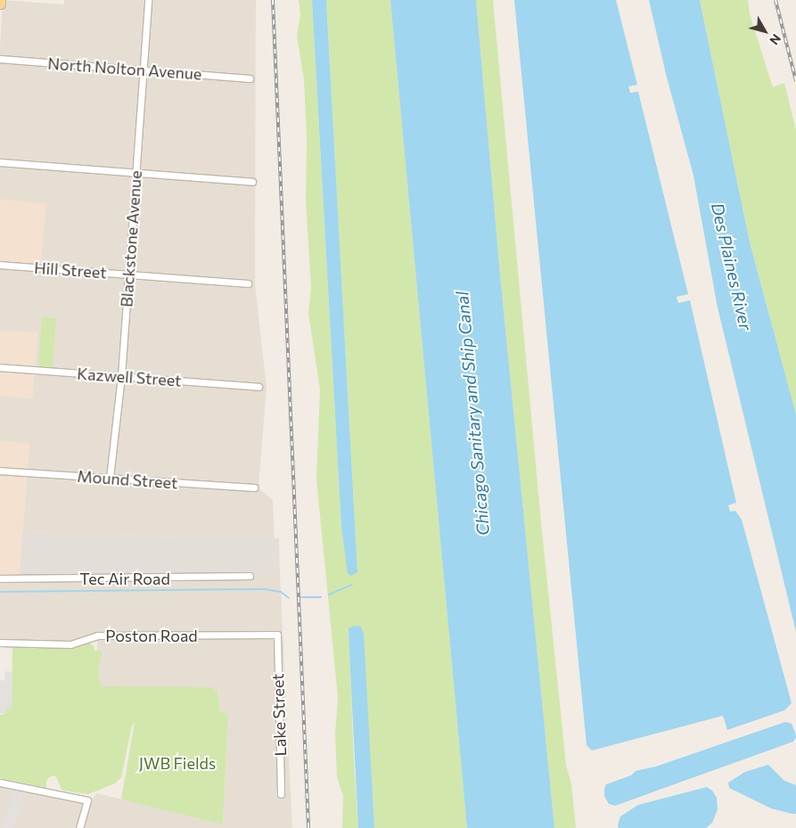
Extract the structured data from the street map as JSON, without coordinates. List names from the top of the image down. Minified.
{"streets":{"street":["North Nolton Avenue","Blackstone Avenue","Hill Street","Kazwell Street","Mound Street","Tec Air Road","Poston Road","Lake Street"]},"crossings":[["North Nolton Avenue","Blackstone Avenue"],["Blackstone Avenue","Hill Street"],["Blackstone Avenue","Kazwell Street"],["Blackstone Avenue","Mound Street"],["Poston Road","Lake Street"]],"water":["Des Plaines River","Chicago Sanitary and Ship Canal"],"parks":["JWB Fields"],"north":"bottom right"}
